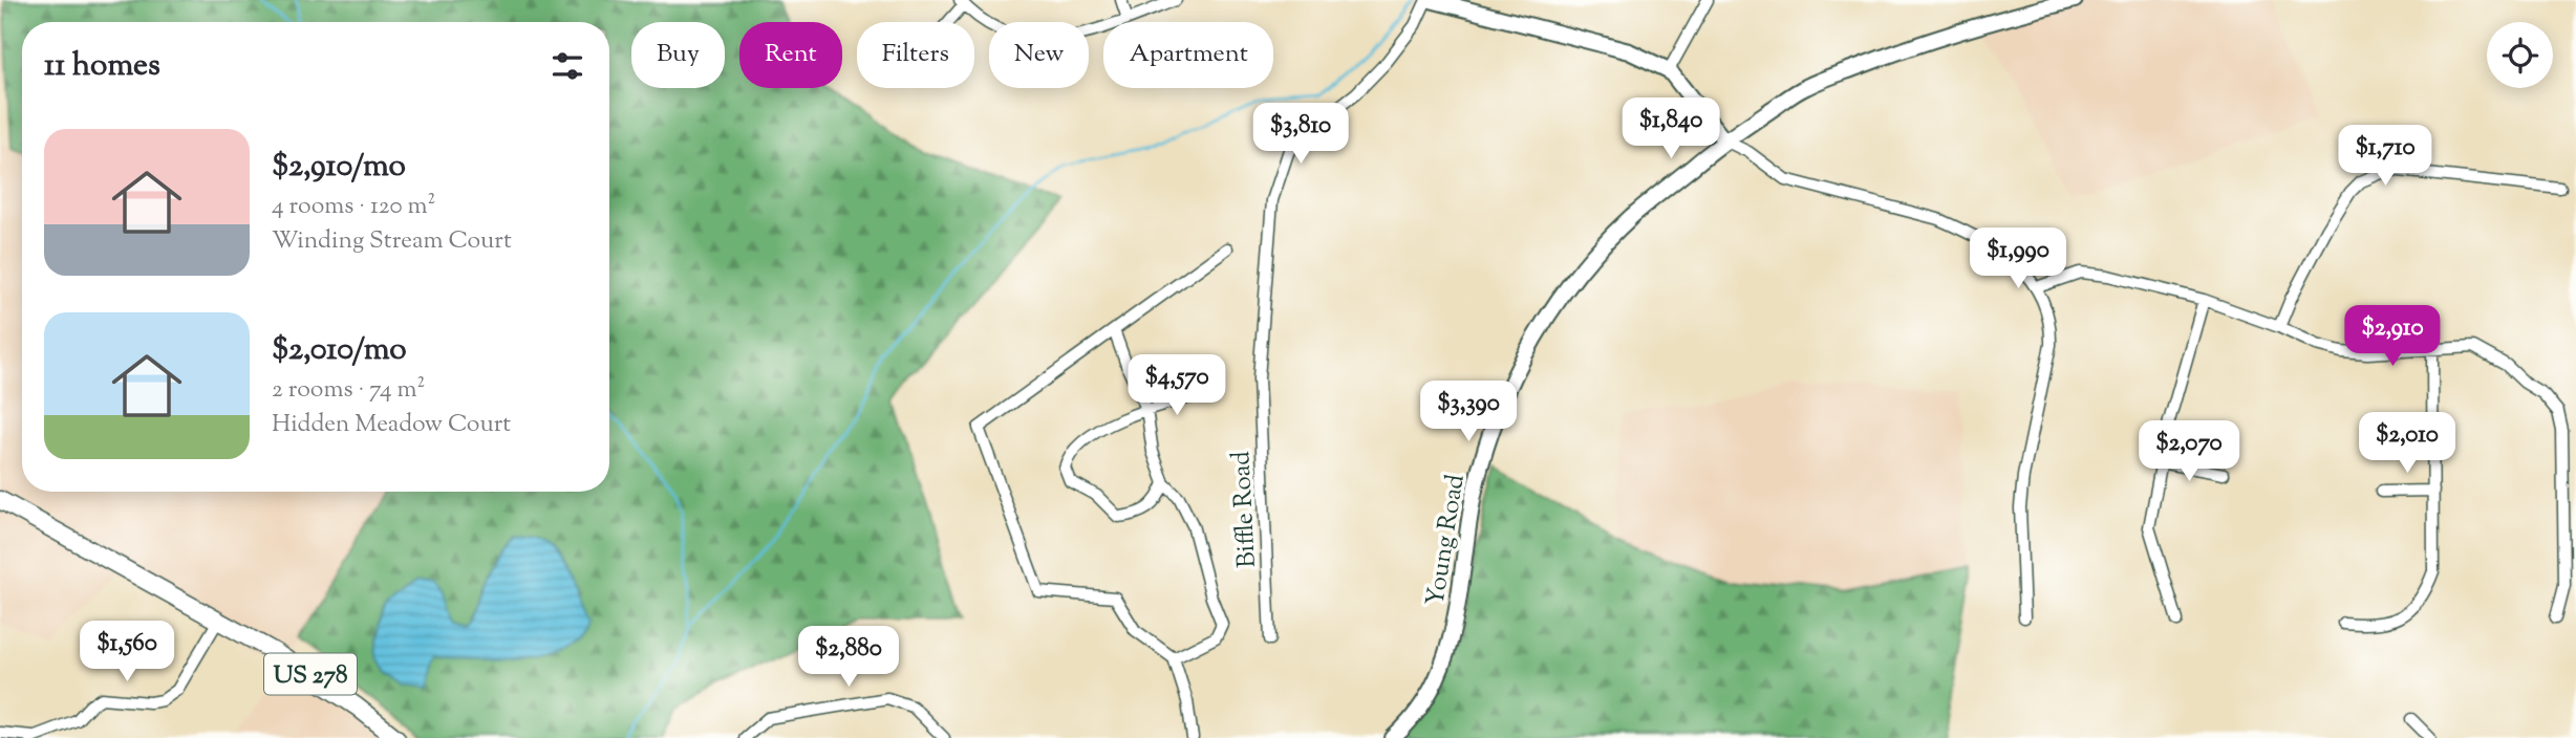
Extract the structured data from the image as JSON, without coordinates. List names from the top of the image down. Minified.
{"streets":{"main road":["US 278"],"street":["Biffle Road","Young Road"]},"page":{"chip":["Buy","Rent","Filters","New","Apartment"],"heading":"11 homes","price":["$1,840","$3,810","$1,710","$1,990","$2,910","$4,570","$3,390","$2,010","$2,070","$1,560","$2,880"],"list":[{"name":"$2,910/mo","note":"4 rooms · 120 m² · Winding Stream Court"},{"name":"$2,010/mo","note":"2 rooms · 74 m² · Hidden Meadow Court"}]}}
